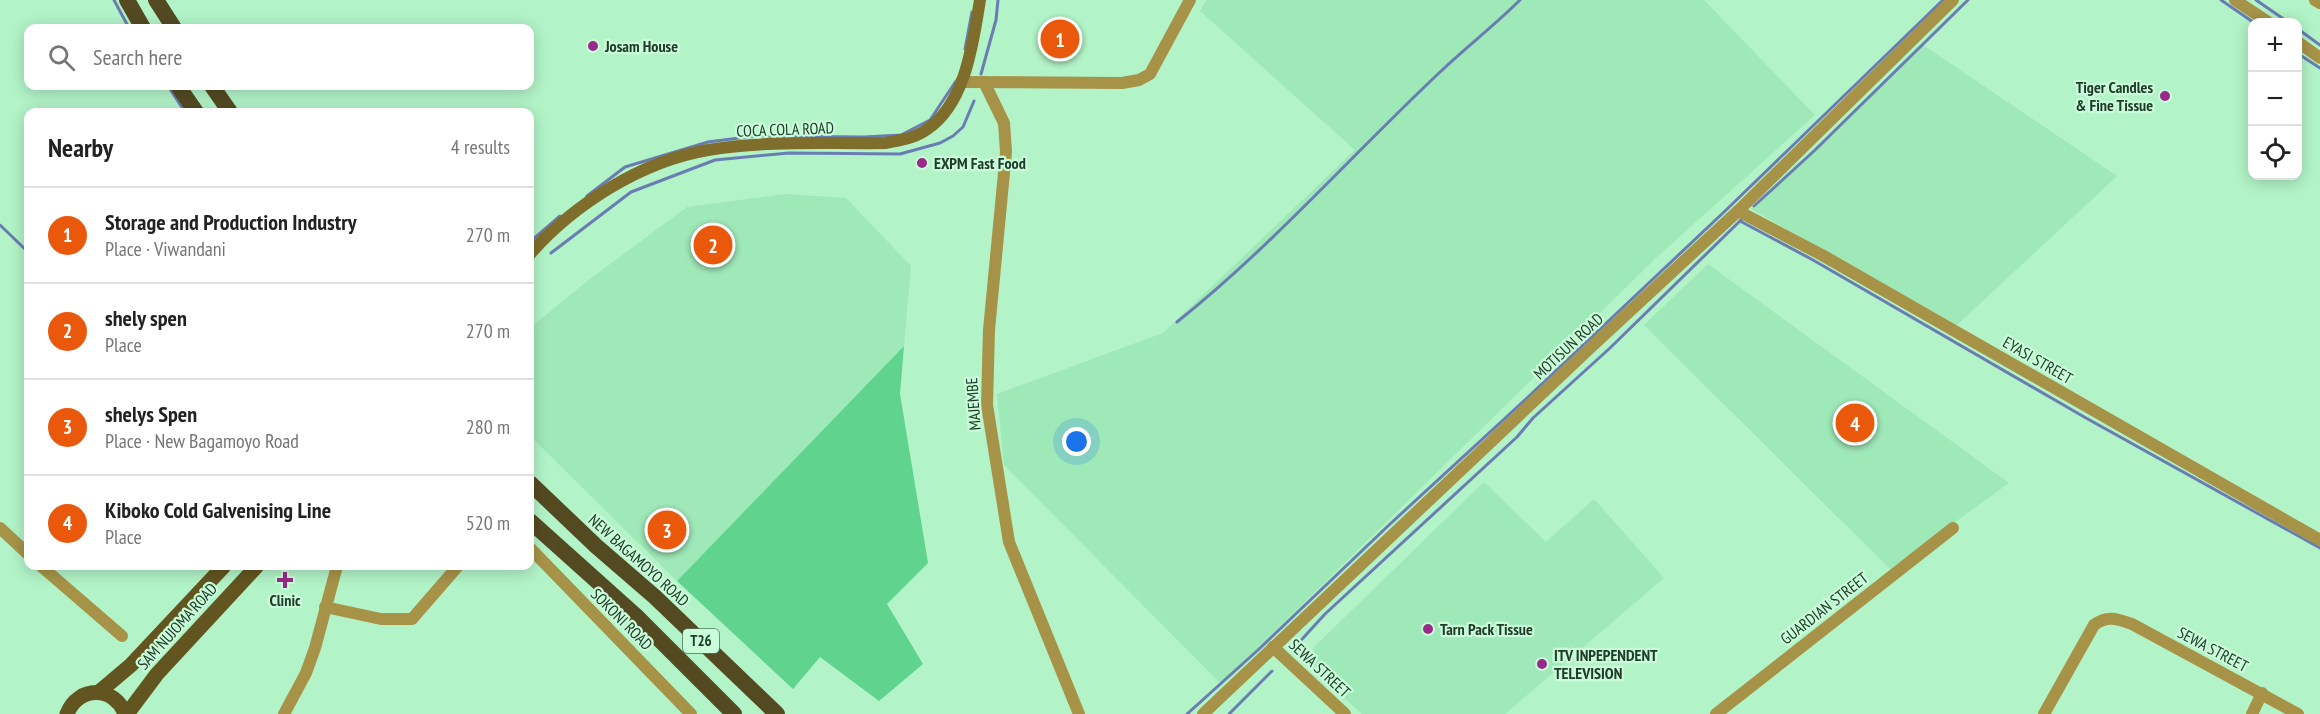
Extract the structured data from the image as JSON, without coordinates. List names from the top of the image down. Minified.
{"streets":{"highway":["NEW BAGAMOYO ROAD","T26"],"main road":["COCA COLA ROAD","SAM NUJOMA ROAD"],"street":["MOTISUN ROAD","EYASI STREET","MAJEMBE","GUARDIAN STREET","SOKONI ROAD","SEWA STREET"]},"crossings":[["MOTISUN ROAD","EYASI STREET"],["MOTISUN ROAD","SEWA STREET"]],"places":{"other":["Josam House","Tiger Candles & Fine Tissue","EXPM Fast Food","Tarn Pack Tissue","ITV INPEPENDENT TELEVISION"],"health":["Clinic"]},"page":{"pins":["1","2","4","3"],"map_buttons":["+","−"],"search":"Search here","heading":["Nearby","4 results"],"list":[{"mark":"1","name":"Storage and Production Industry","note":"Place · Viwandani","value":"270 m"},{"mark":"2","name":"shely spen","note":"Place","value":"270 m"},{"mark":"3","name":"shelys Spen","note":"Place · New Bagamoyo Road","value":"280 m"},{"mark":"4","name":"Kiboko Cold Galvenising Line","note":"Place","value":"520 m"}]}}
